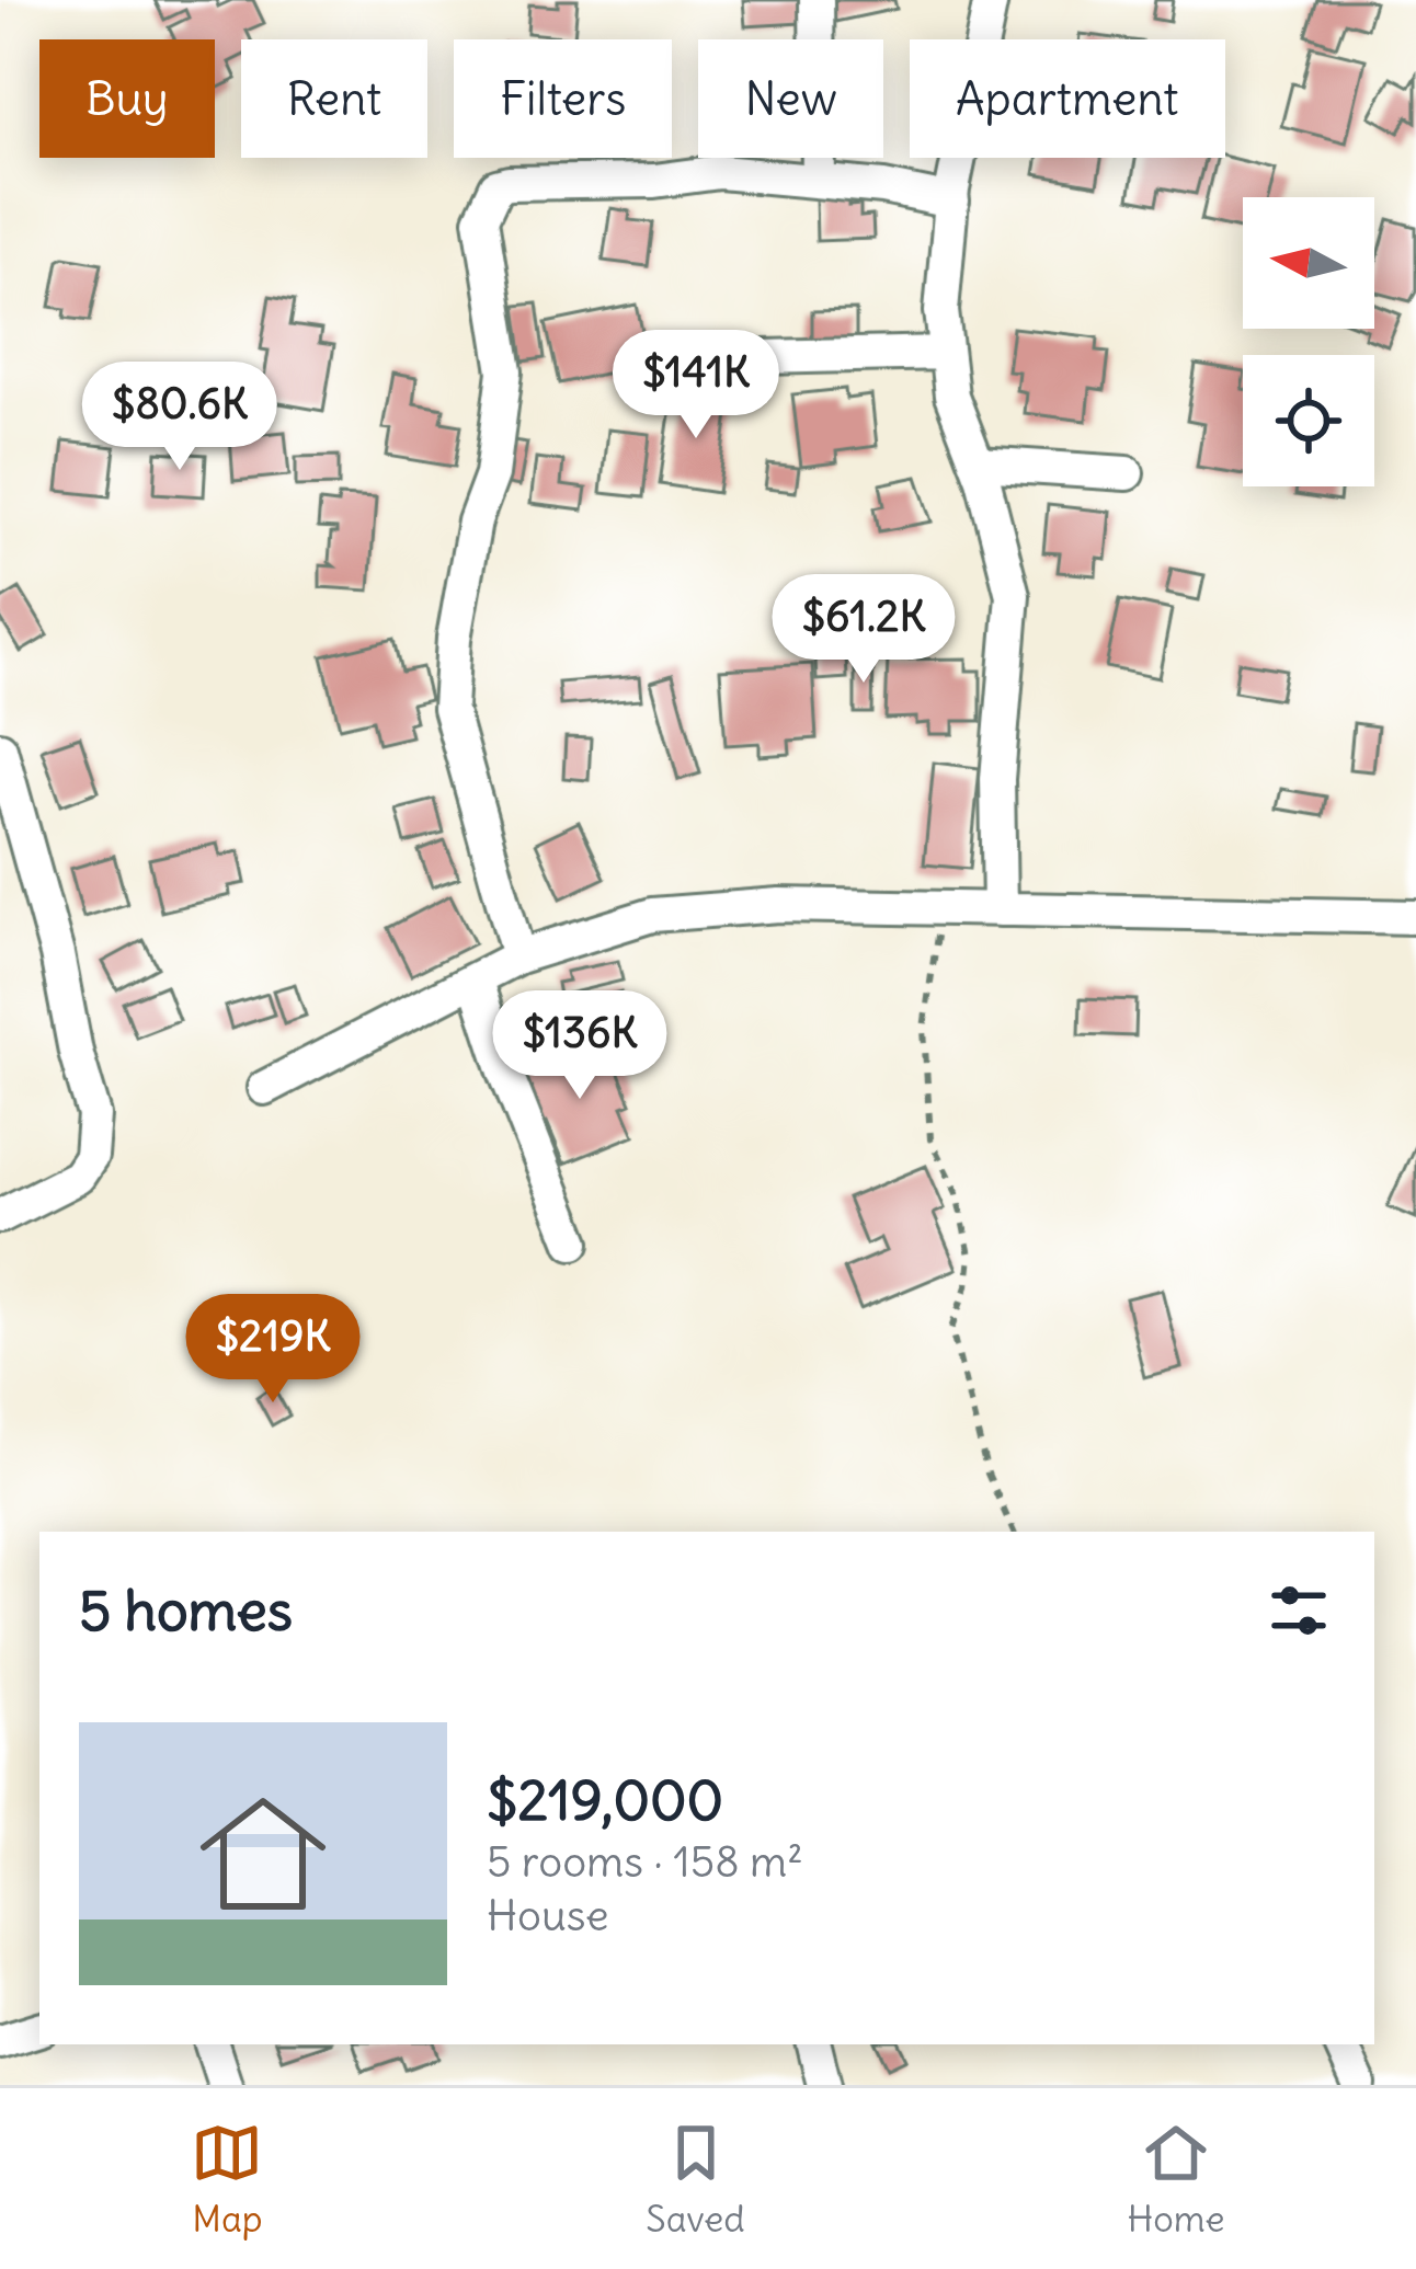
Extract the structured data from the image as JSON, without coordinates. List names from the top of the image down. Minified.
{"north":"left","page":{"chip":["Buy","Rent","Filters","New","Apartment"],"price":["$141K","$80.6K","$61.2K","$136K","$219K"],"heading":"5 homes","list":[{"name":"$219,000","note":"5 rooms · 158 m² · House"}],"tabs":["Map","Saved","Home"]}}
